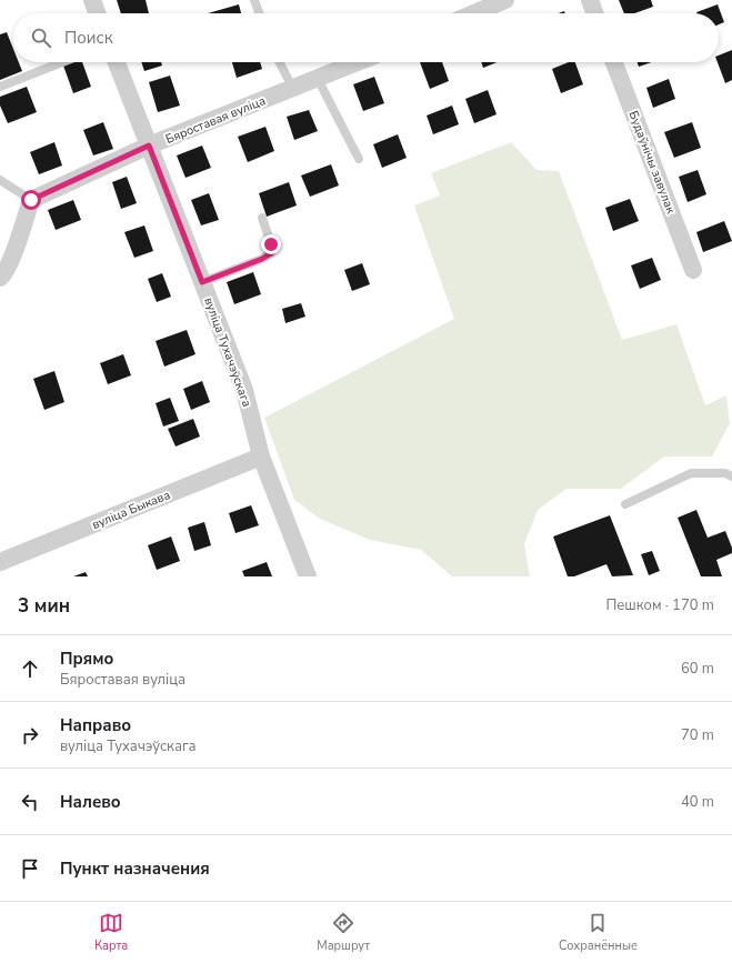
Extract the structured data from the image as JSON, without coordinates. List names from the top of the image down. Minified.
{"streets":{"street":["Бяроставая вуліца","Будаўнічы завулак","вуліца Тухачэўскага","вуліца Быкава"]},"crossings":[["Бяроставая вуліца","вуліца Тухачэўскага"],["вуліца Тухачэўскага","вуліца Быкава"]],"page":{"search":"Поиск","heading":["3 мин","Пешком · 170 m"],"list":[["Прямо","Бяроставая вуліца","60 m"],["Направо","вуліца Тухачэўскага","70 m"],["Налево","40 m"],"Пункт назначения"],"nav":["Карта","Маршрут","Сохранённые"]}}
